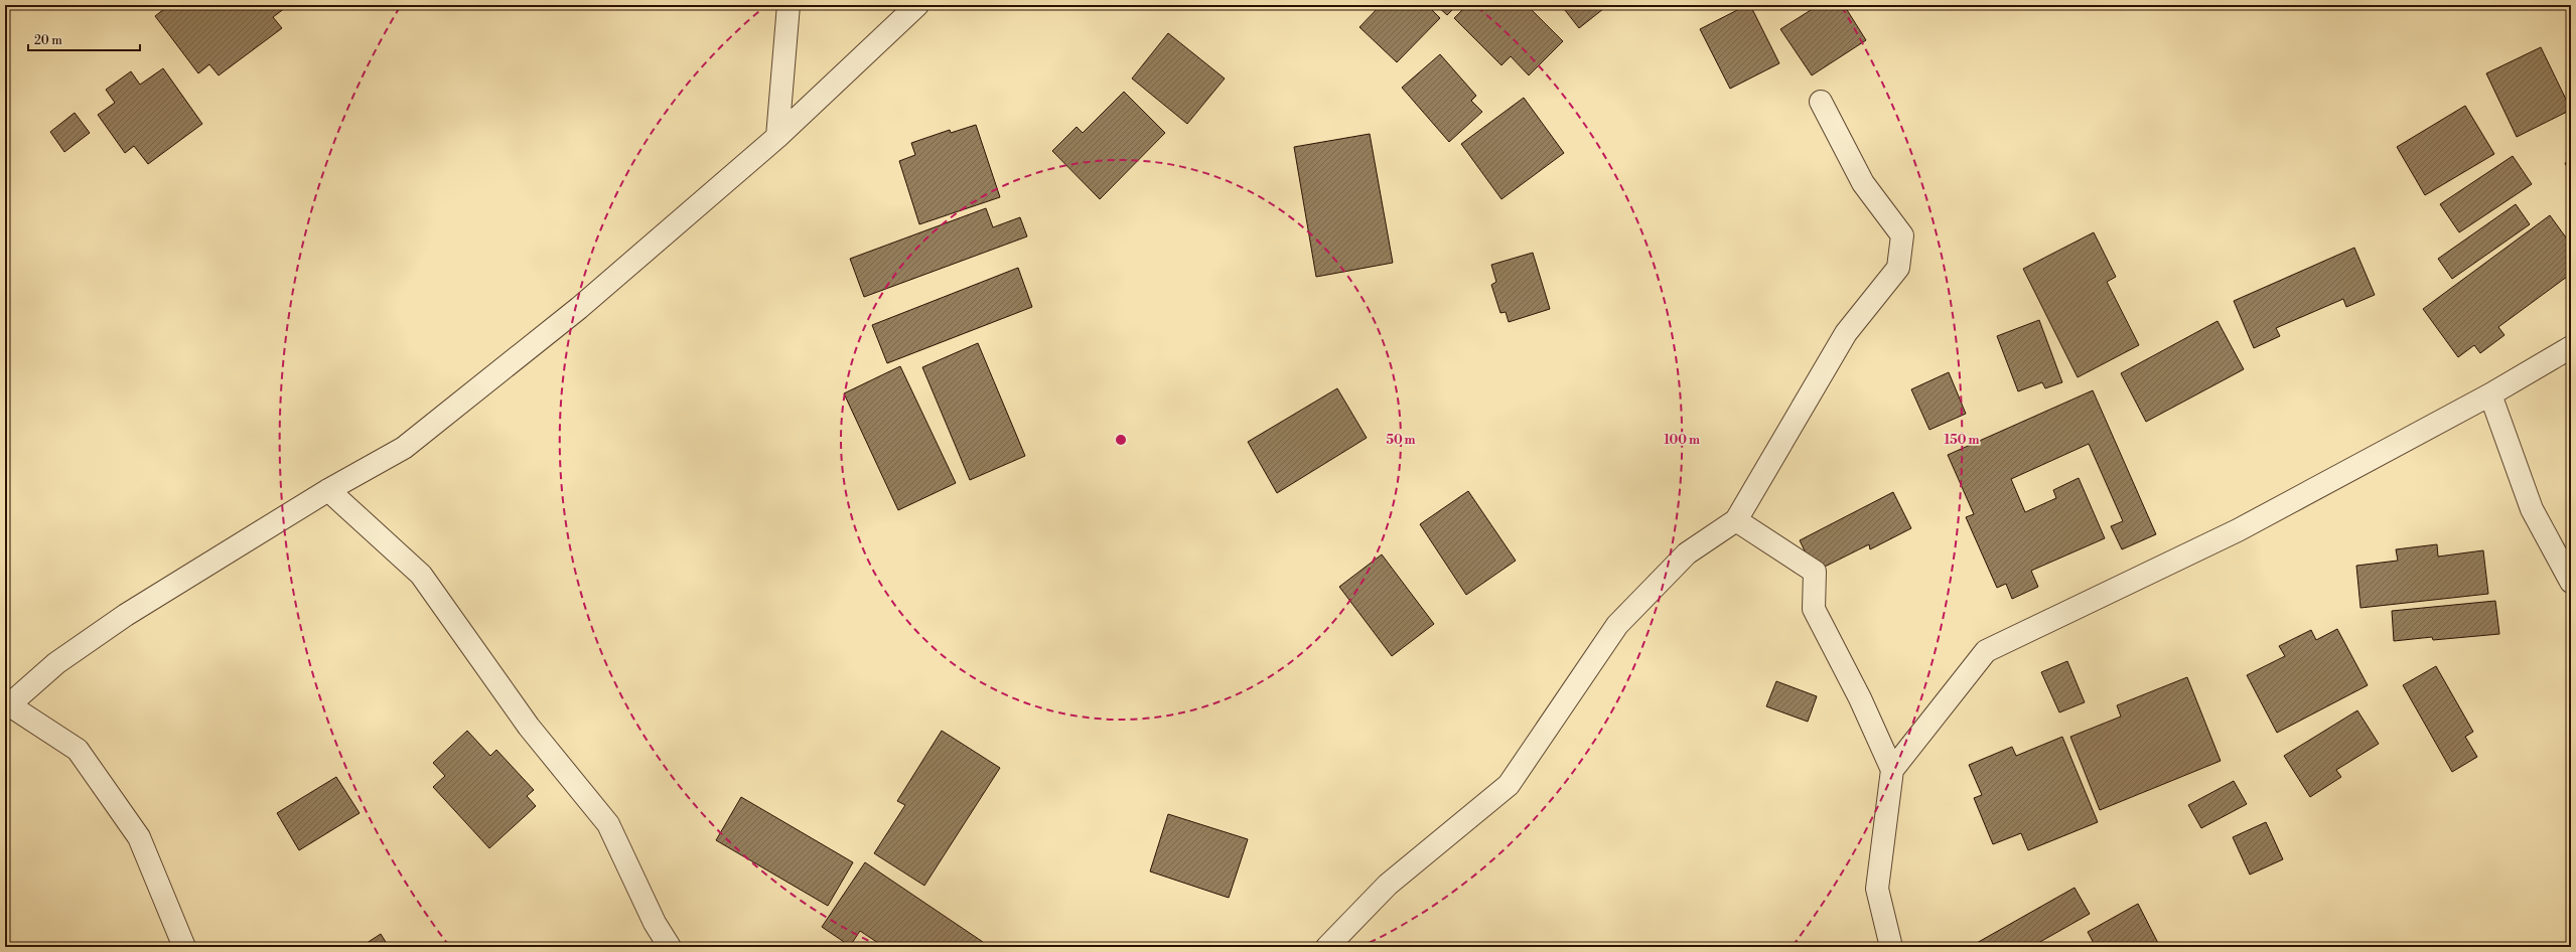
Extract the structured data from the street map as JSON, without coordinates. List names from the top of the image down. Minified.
{"scale_bar":"20 m","rings":["50 m","100 m","150 m"]}
